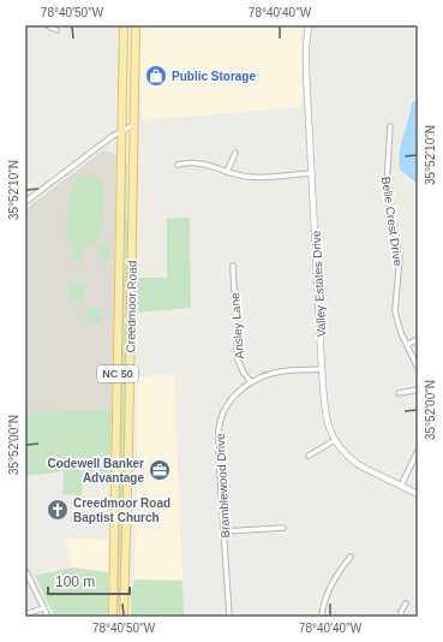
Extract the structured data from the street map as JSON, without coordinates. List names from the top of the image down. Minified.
{"streets":{"main road":["Creedmoor Road","NC 50"],"street":["Belle Crest Drive","Valley Estates Drive","Ansley Lane","Bramblewood Drive"]},"crossings":[["Valley Estates Drive","Bramblewood Drive"],["Ansley Lane","Bramblewood Drive"]],"places":{"shop":["Public Storage"],"office":["Codewell Banker Advantage"],"church":["Creedmoor Road Baptist Church"]},"scale_bar":"100 m","coordinates":["78°40'50\"W","78°40'40\"W","35°52'10\"N","35°52'00\"N"]}
